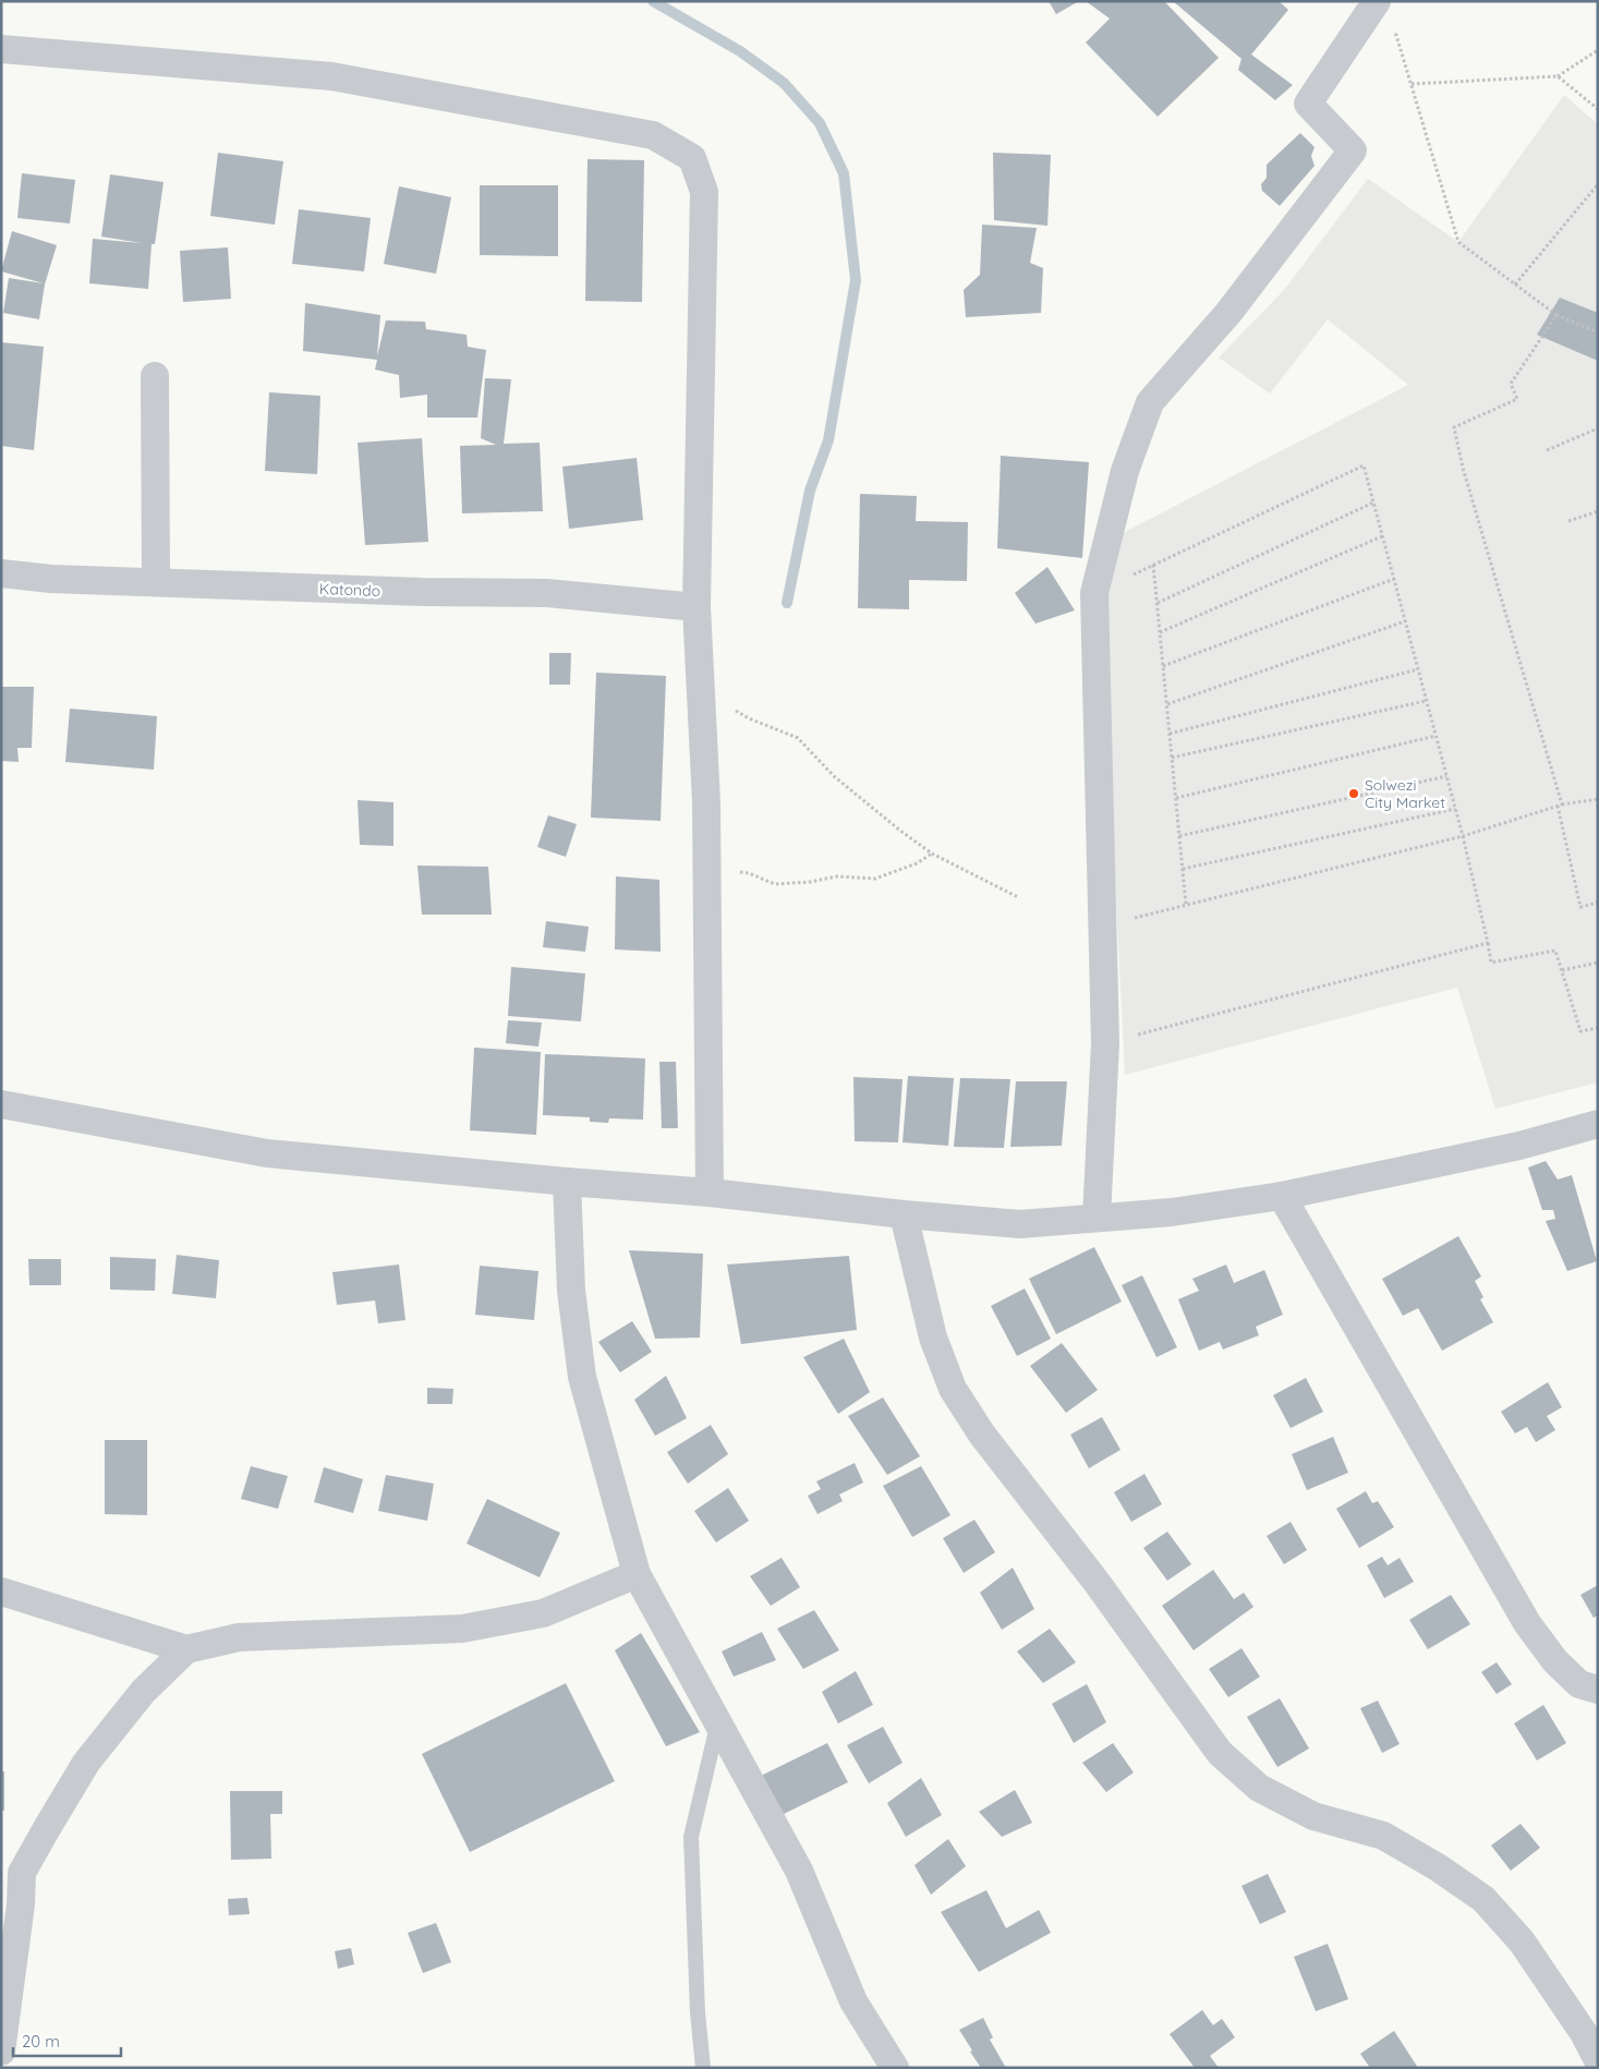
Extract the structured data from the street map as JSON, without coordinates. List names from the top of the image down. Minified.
{"streets":{"street":["Katondo"]},"places":["Solwezi City Market"],"scale_bar":"20 m"}
